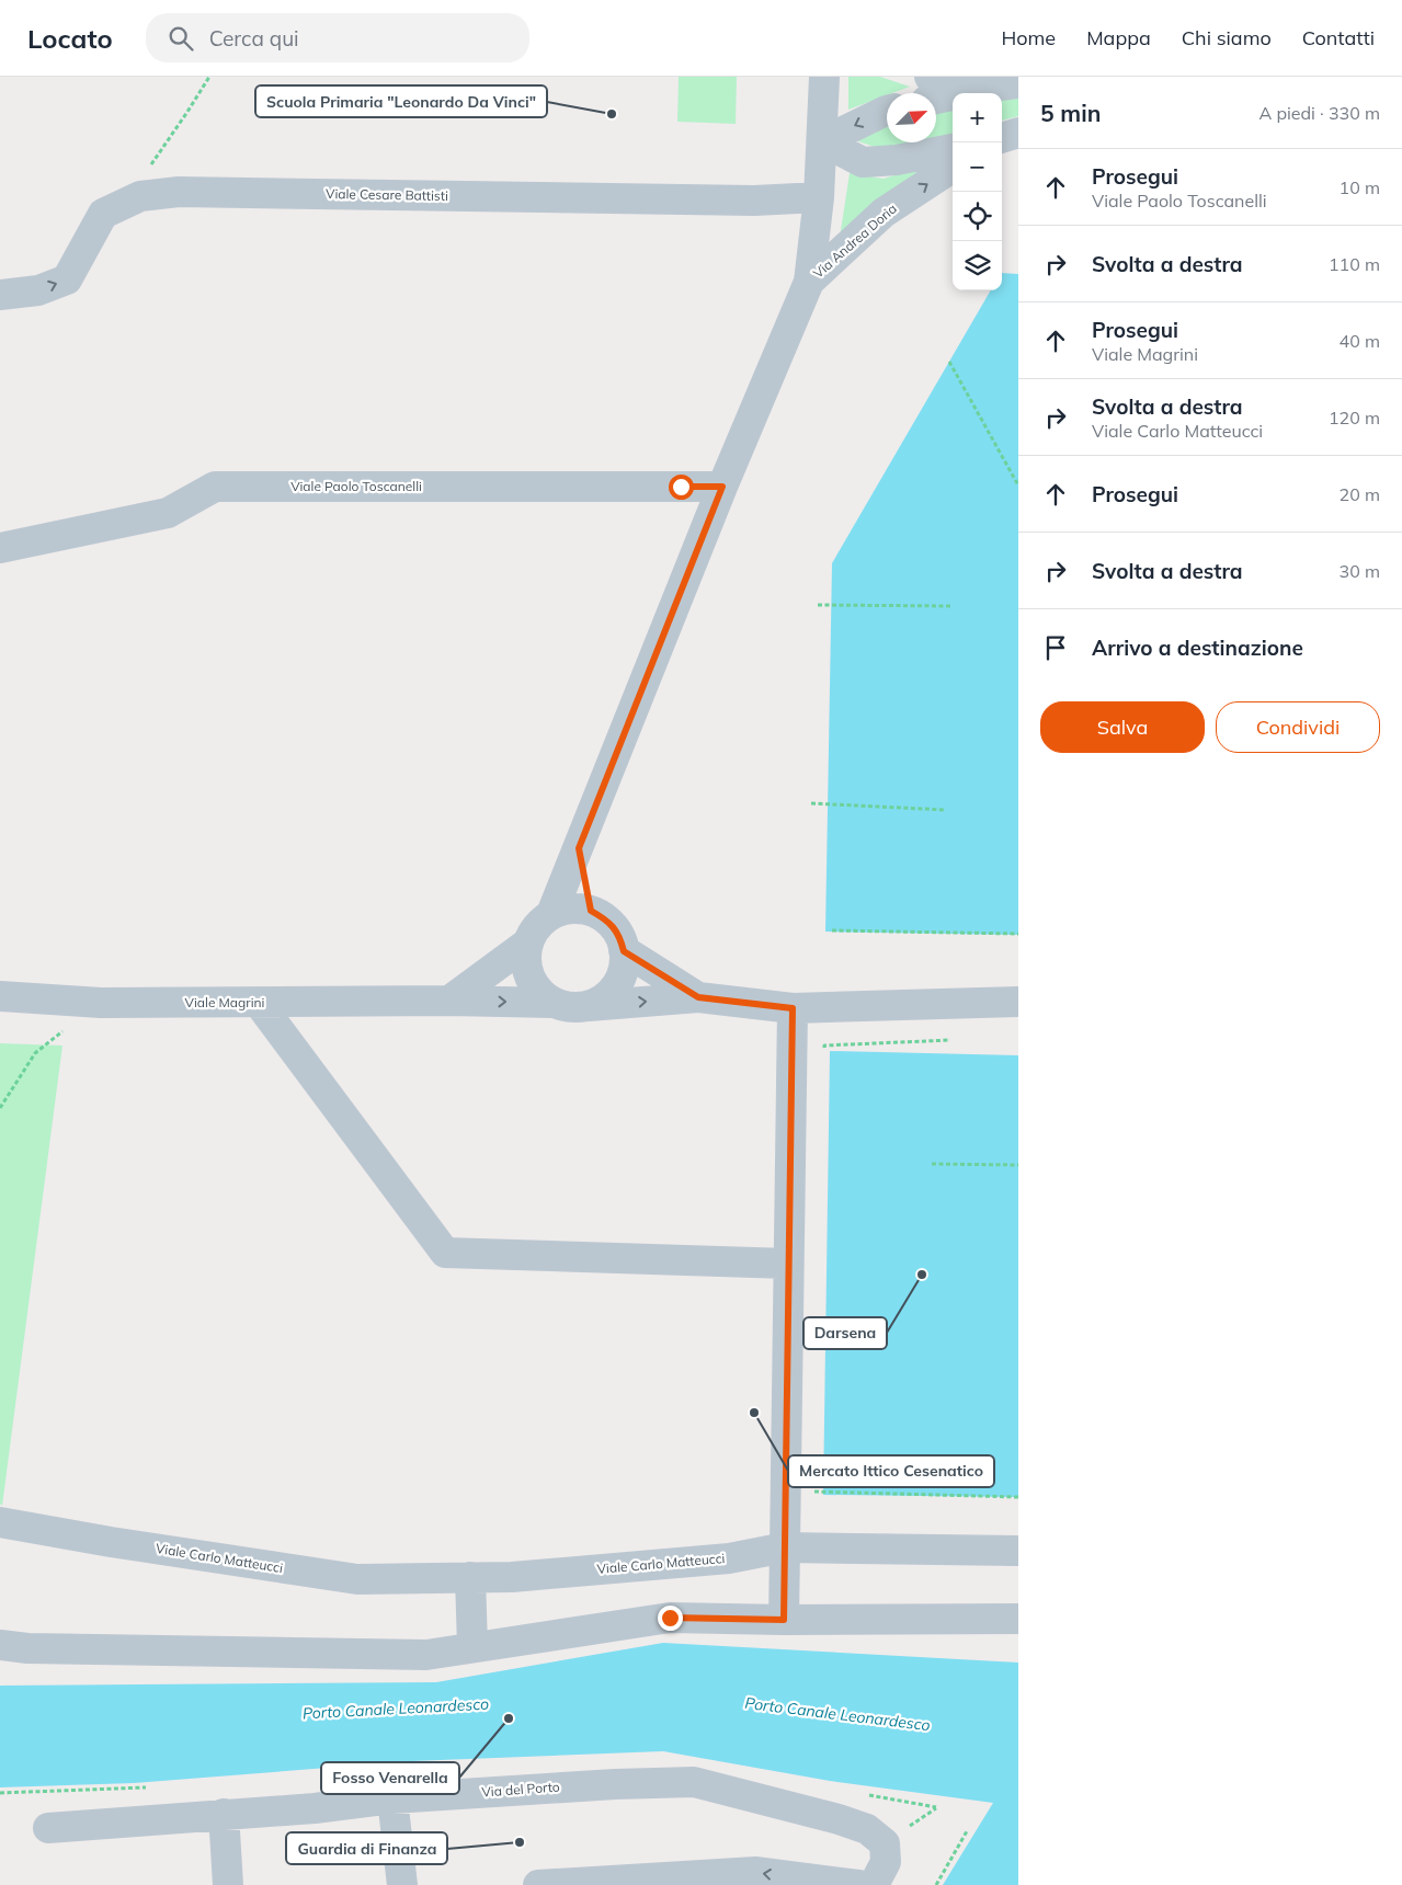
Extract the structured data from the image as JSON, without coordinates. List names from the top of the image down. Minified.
{"streets":{"street":["Viale Cesare Battisti","Via Andrea Doria","Viale Paolo Toscanelli","Viale Magrini","Viale Carlo Matteucci","Via del Porto"]},"water":["Porto Canale Leonardesco"],"places":["Scuola Primaria \"Leonardo Da Vinci\"","Darsena","Mercato Ittico Cesenatico","Fosso Venarella","Guardia di Finanza"],"north":"top right","page":{"header":"Locato","search":"Cerca qui","nav":["Home","Mappa","Chi siamo","Contatti"],"heading":["5 min","A piedi · 330 m"],"map_buttons":["+","−"],"list":[["Prosegui","Viale Paolo Toscanelli","10 m"],["Svolta a destra","110 m"],["Prosegui","Viale Magrini","40 m"],["Svolta a destra","Viale Carlo Matteucci","120 m"],["Prosegui","20 m"],["Svolta a destra","30 m"],"Arrivo a destinazione"],"buttons":["Salva","Condividi"]}}
